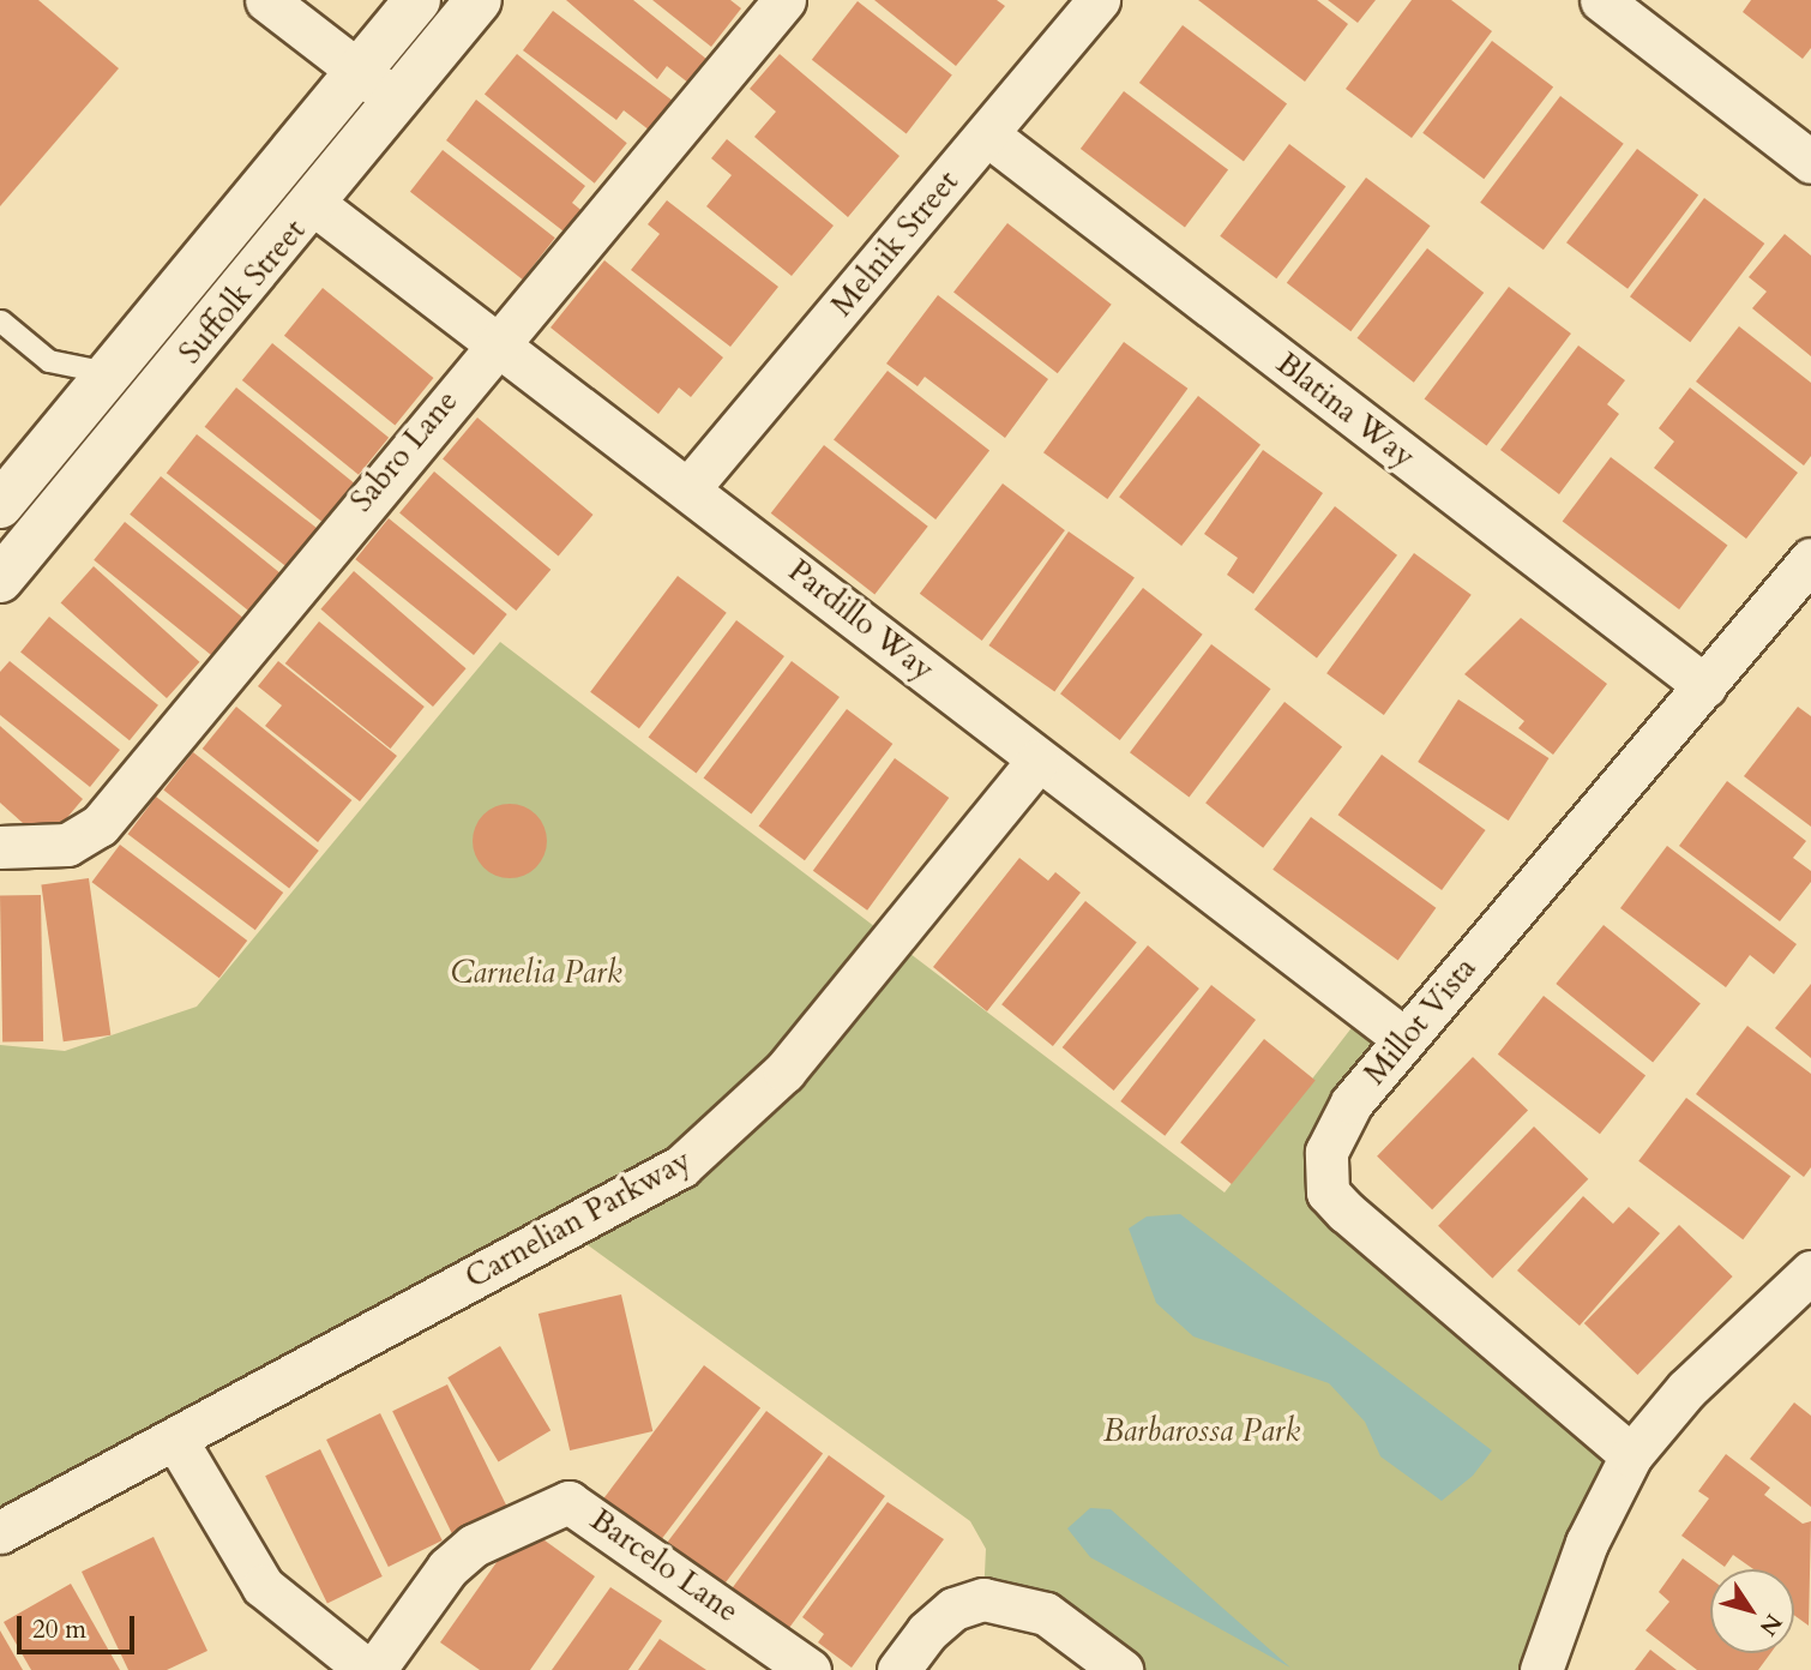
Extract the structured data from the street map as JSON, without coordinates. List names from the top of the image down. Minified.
{"streets":{"street":["Melnik Street","Suffolk Street","Blatina Way","Sabro Lane","Pardillo Way","Millot Vista","Carnelian Parkway","Barcelo Lane"]},"crossings":[["Melnik Street","Blatina Way"],["Melnik Street","Pardillo Way"],["Suffolk Street","Pardillo Way"],["Blatina Way","Millot Vista"],["Sabro Lane","Pardillo Way"],["Pardillo Way","Millot Vista"],["Pardillo Way","Carnelian Parkway"]],"parks":["Carnelia Park","Barbarossa Park"],"scale_bar":"20 m","north":"bottom right"}
